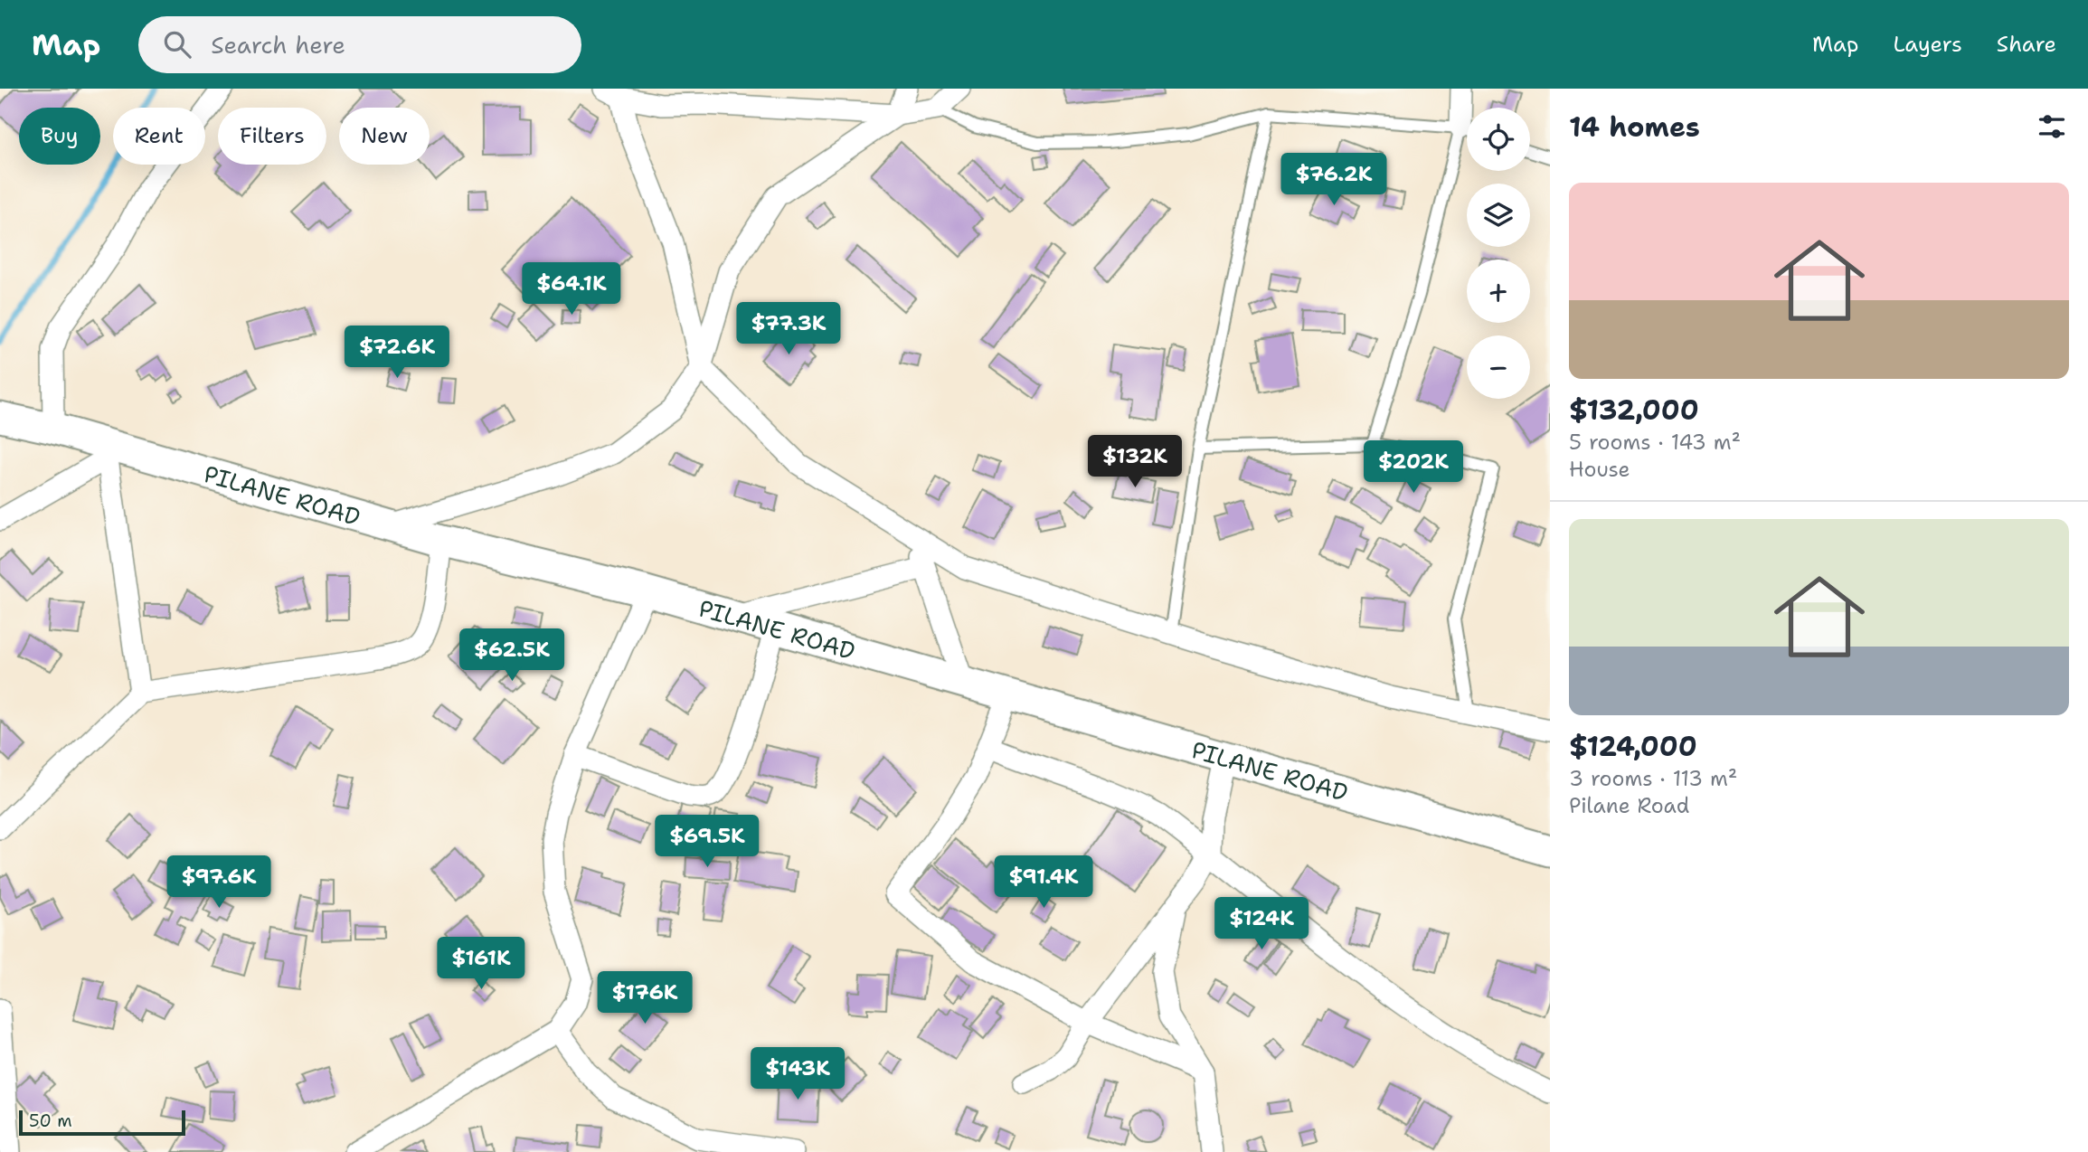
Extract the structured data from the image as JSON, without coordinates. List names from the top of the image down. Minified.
{"streets":{"main road":["PILANE ROAD"]},"scale_bar":"50 m","page":{"header":"Map","search":"Search here","nav":["Map","Layers","Share"],"heading":"14 homes","map_buttons":["+","−"],"chip":["Buy","Rent","Filters","New"],"price":["$76.2K","$64.1K","$77.3K","$72.6K","$132K","$202K","$62.5K","$69.5K","$97.6K","$91.4K","$124K","$161K","$176K","$143K"],"list":[{"name":"$132,000","note":"5 rooms · 143 m² · House"},{"name":"$124,000","note":"3 rooms · 113 m² · Pilane Road"}],"scale":"50 m"}}
